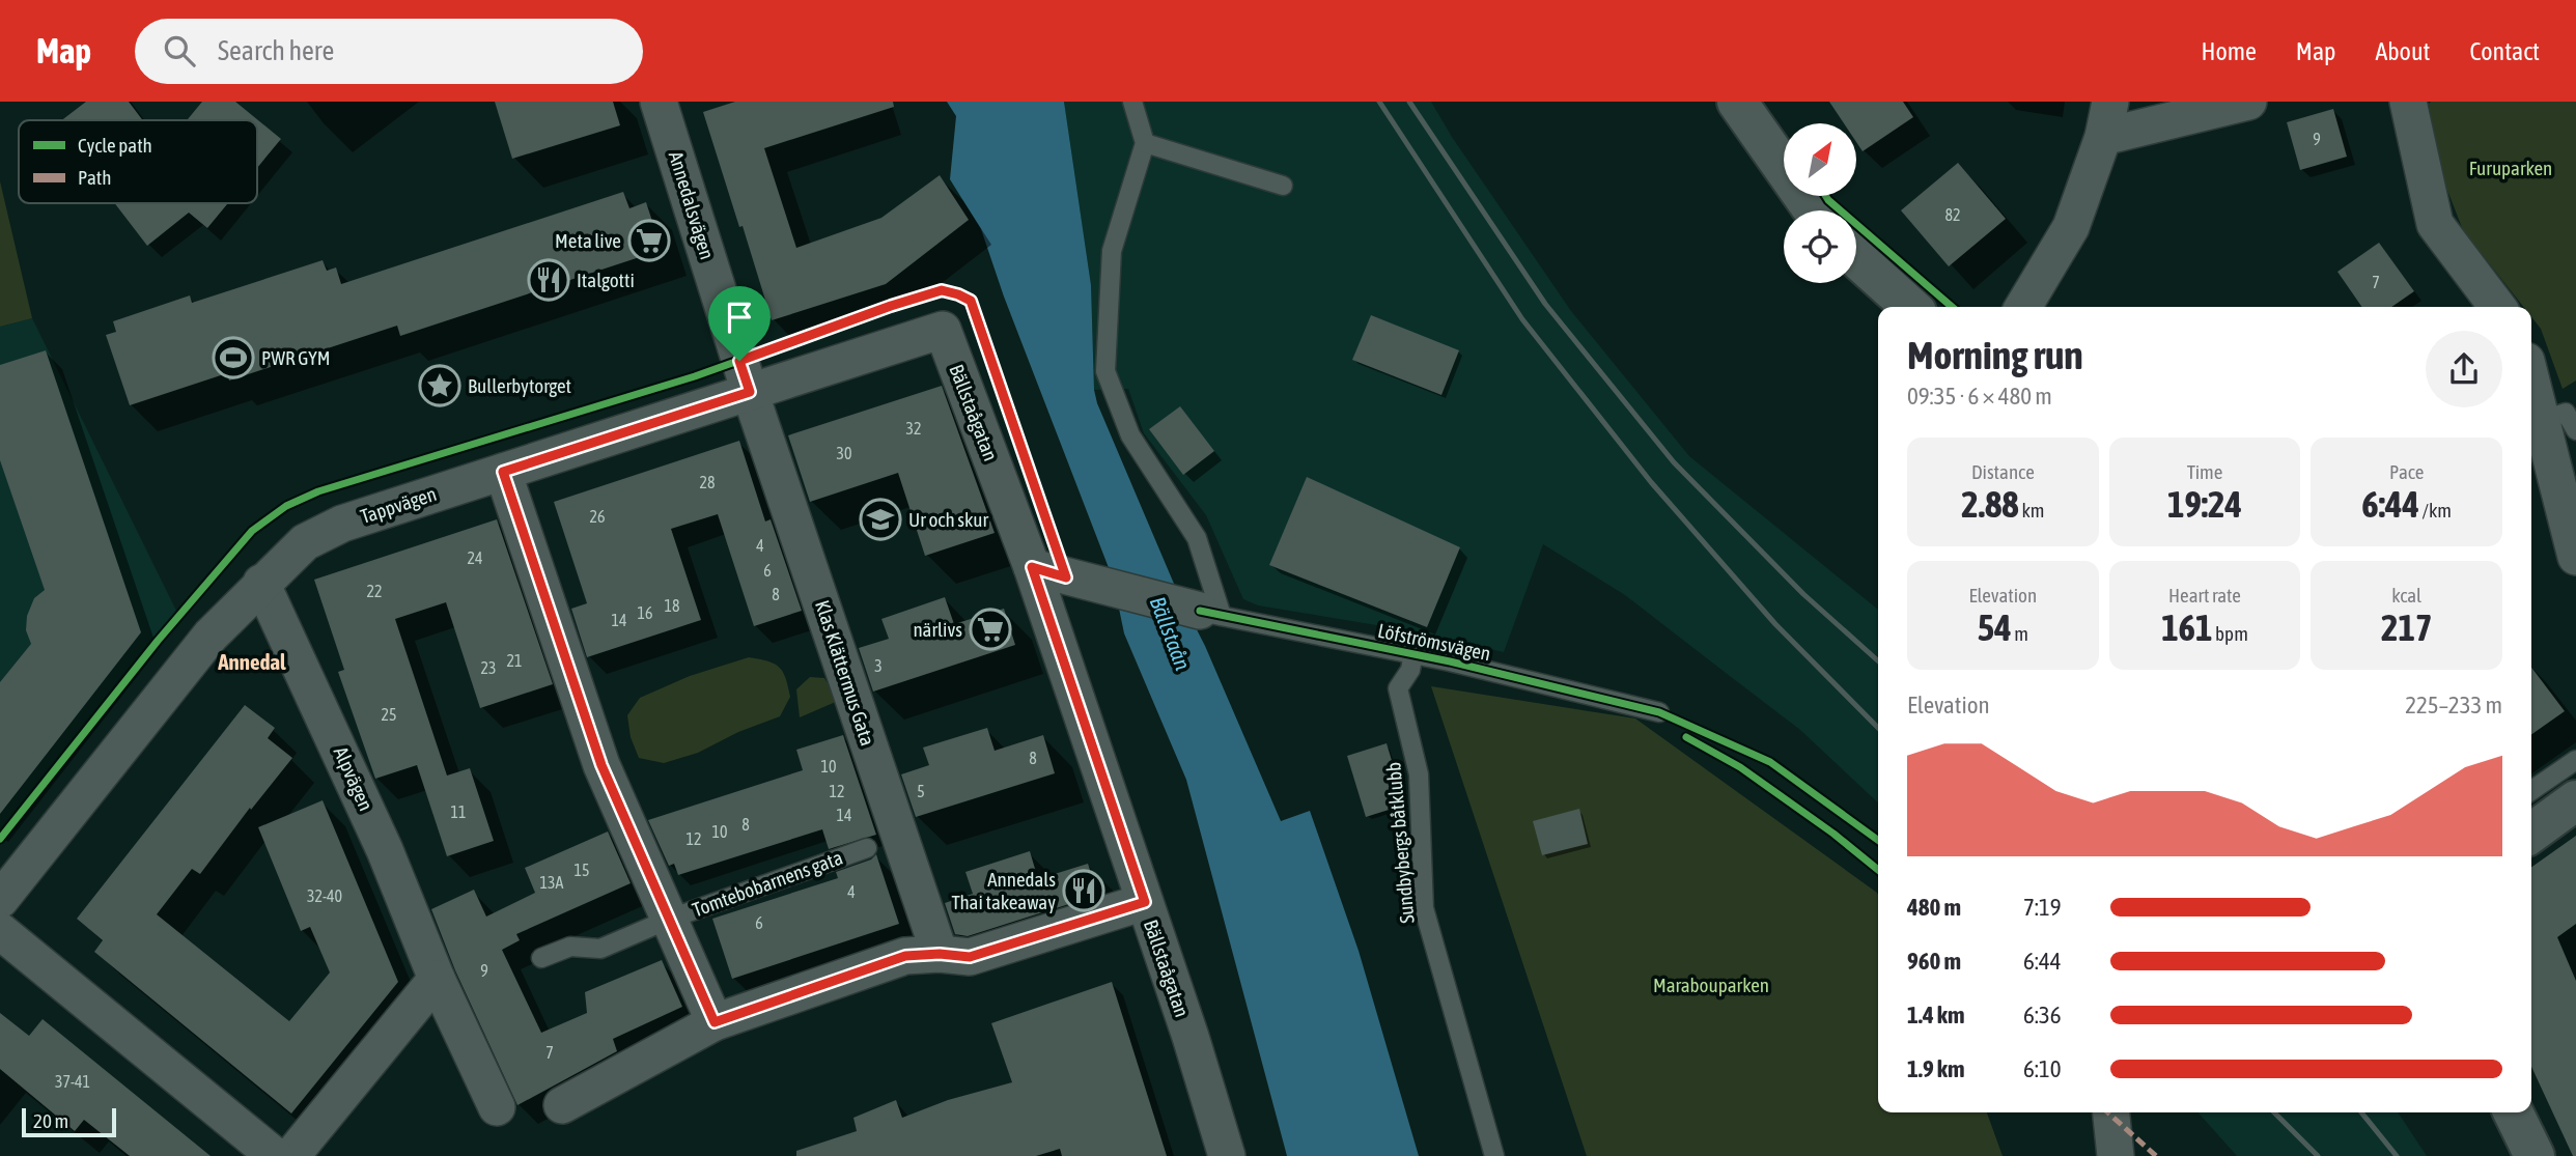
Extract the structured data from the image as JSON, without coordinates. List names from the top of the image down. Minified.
{"streets":{"street":["Annedalsvägen","Bällstaågatan","Tappvägen","Löfströmsvägen","Klas Klättermus Gata","Alpvägen","Tomtebobarnens gata"],"lane":["Sundbybergs båtklubb"]},"crossings":[["Annedalsvägen","Tappvägen"],["Annedalsvägen","Klas Klättermus Gata"],["Bällstaågatan","Tappvägen"],["Bällstaågatan","Löfströmsvägen"],["Tappvägen","Klas Klättermus Gata"],["Tappvägen","Alpvägen"],["Tappvägen","Tomtebobarnens gata"],["Löfströmsvägen","Sundbybergs båtklubb"]],"districts":["Annedal"],"water":["Bällstaån"],"parks":["Furuparken","Marabouparken"],"places":{"supermarket":["Meta live","närlivs"],"restaurant":["Italgotti","Annedals Thai takeaway"],"sports":["PWR GYM"],"place":["Bullerbytorget"],"school or university":["Ur och skur"]},"house_numbers":["9","82","7","32","30","28","26","4","24","6","22","8","18","16","14","21","3","23","25","8","10","12","5","11","14","8","10","12","15","13A","4","32-40","6","9","7","37-41"],"legend":["Cycle path","Path"],"scale_bar":"20 m","north":"top right","page":{"header":"Map","search":"Search here","nav":["Home","Map","About","Contact"],"heading":["Morning run","09:35 · 6 × 480 m"],"stats":[["Distance","2.88 km"],["Time","19:24"],["Pace","6:44 /km"],["Elevation","54 m"],["Heart rate","161 bpm"],["kcal","217"]],"chart":["Elevation","225–233 m"],"list":[{"name":"480 m","note":"7:19"},{"name":"960 m","note":"6:44"},{"name":"1.4 km","note":"6:36"},{"name":"1.9 km","note":"6:10"}],"scale":"20 m"}}
